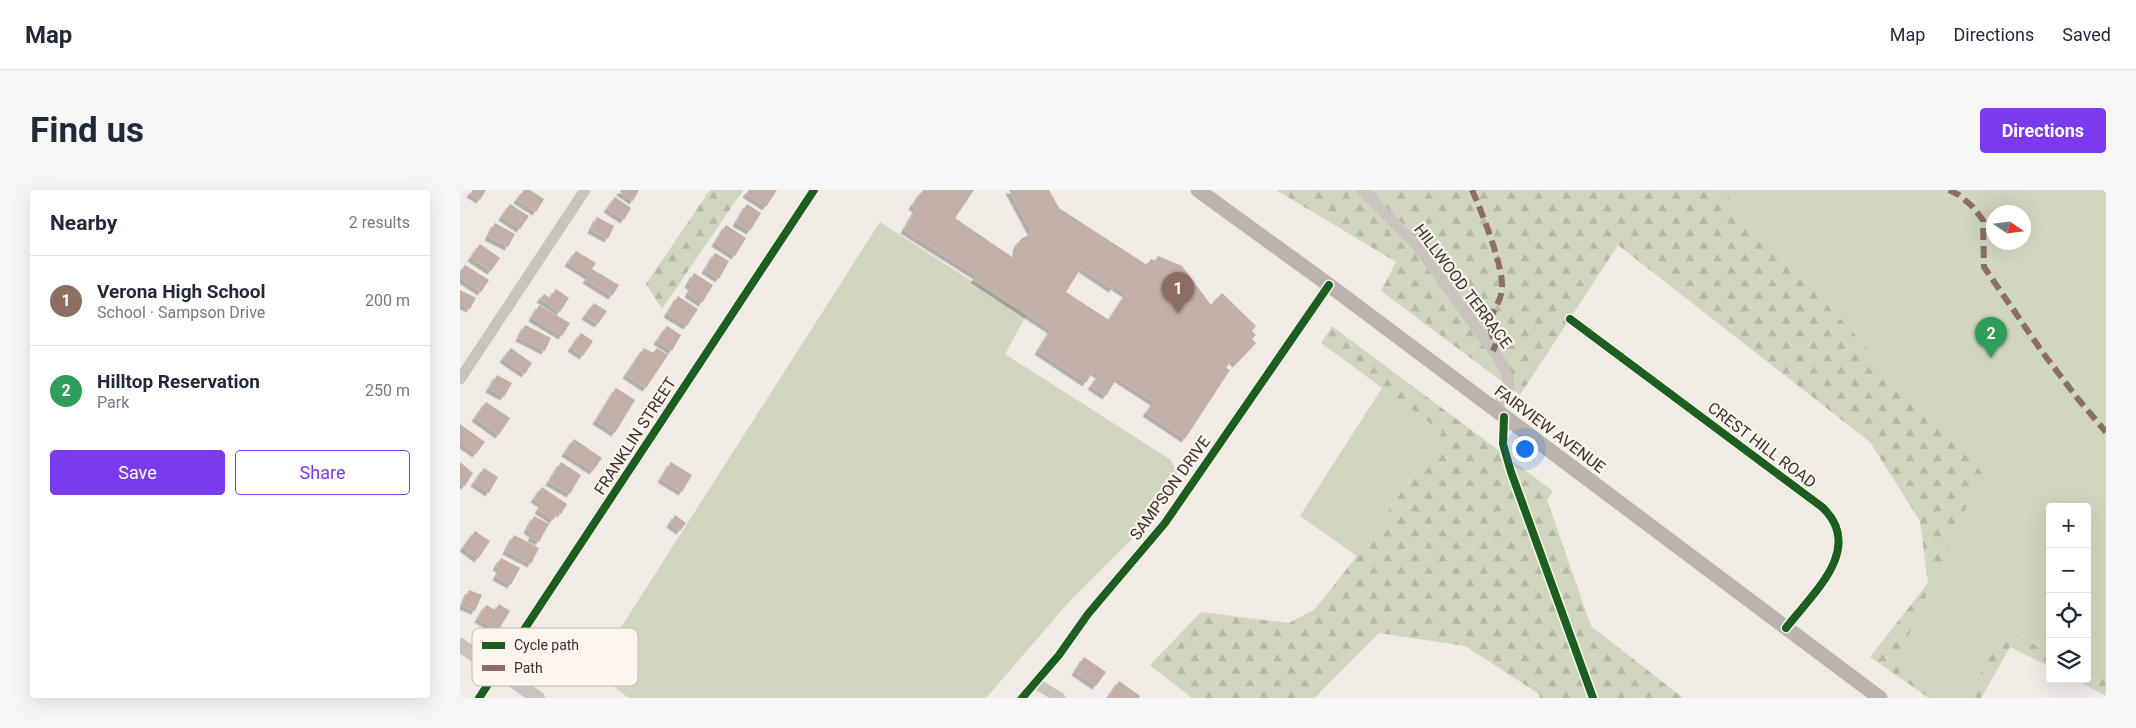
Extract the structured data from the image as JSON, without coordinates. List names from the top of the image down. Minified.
{"streets":{"main road":["FAIRVIEW AVENUE"],"street":["HILLWOOD TERRACE","FRANKLIN STREET","CREST HILL ROAD","SAMPSON DRIVE"]},"crossings":[["HILLWOOD TERRACE","FAIRVIEW AVENUE"],["FAIRVIEW AVENUE","CREST HILL ROAD"],["FAIRVIEW AVENUE","SAMPSON DRIVE"]],"legend":["Cycle path","Path"],"north":"right","page":{"header":"Map","nav":["Map","Directions","Saved"],"buttons":["Directions",["Save","Share"]],"title":"Find us","heading":["Nearby","2 results"],"list":[{"mark":"1","name":"Verona High School","note":"School · Sampson Drive","value":"200 m"},{"mark":"2","name":"Hilltop Reservation","note":"Park","value":"250 m"}],"pins":["1","2"],"map_buttons":["+","−"]}}
